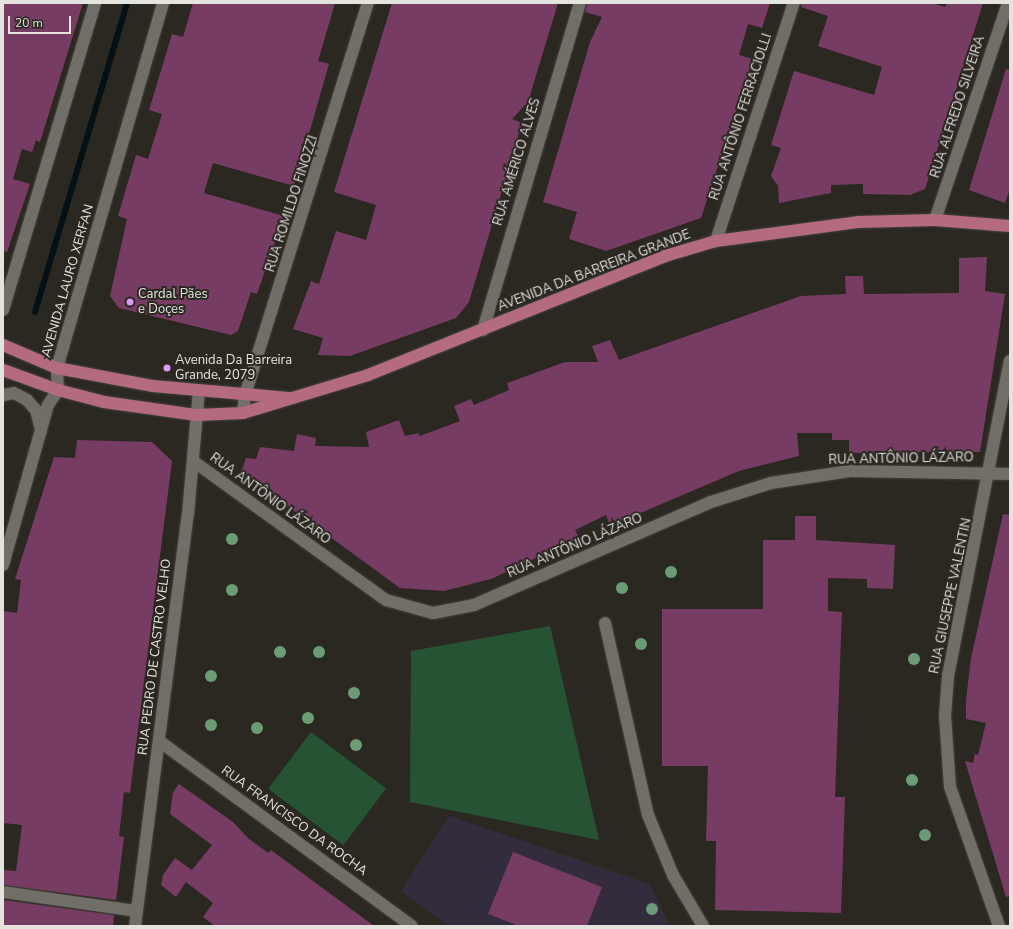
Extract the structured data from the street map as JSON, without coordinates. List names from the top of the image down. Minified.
{"streets":{"main road":["AVENIDA DA BARREIRA GRANDE"],"street":["RUA ALFREDO SILVEIRA","RUA ANTÔNIO FERRACIOLLI","RUA AMÉRICO ALVES","RUA ROMILDO FINOZZI","AVENIDA LAURO XERFAN","RUA ANTÔNIO LÁZARO","RUA GIUSEPPE VALENTIN","RUA PEDRO DE CASTRO VELHO","RUA FRANCISCO DA ROCHA"]},"crossings":[["RUA ALFREDO SILVEIRA","AVENIDA DA BARREIRA GRANDE"],["RUA ANTÔNIO FERRACIOLLI","AVENIDA DA BARREIRA GRANDE"],["RUA AMÉRICO ALVES","AVENIDA DA BARREIRA GRANDE"],["RUA ROMILDO FINOZZI","AVENIDA DA BARREIRA GRANDE"],["AVENIDA DA BARREIRA GRANDE","AVENIDA LAURO XERFAN"],["AVENIDA DA BARREIRA GRANDE","RUA PEDRO DE CASTRO VELHO"],["RUA ANTÔNIO LÁZARO","RUA GIUSEPPE VALENTIN"],["RUA ANTÔNIO LÁZARO","RUA PEDRO DE CASTRO VELHO"],["RUA PEDRO DE CASTRO VELHO","RUA FRANCISCO DA ROCHA"]],"places":["Cardal Pães e Doçes","Avenida Da Barreira Grande, 2079"],"scale_bar":"20 m"}
